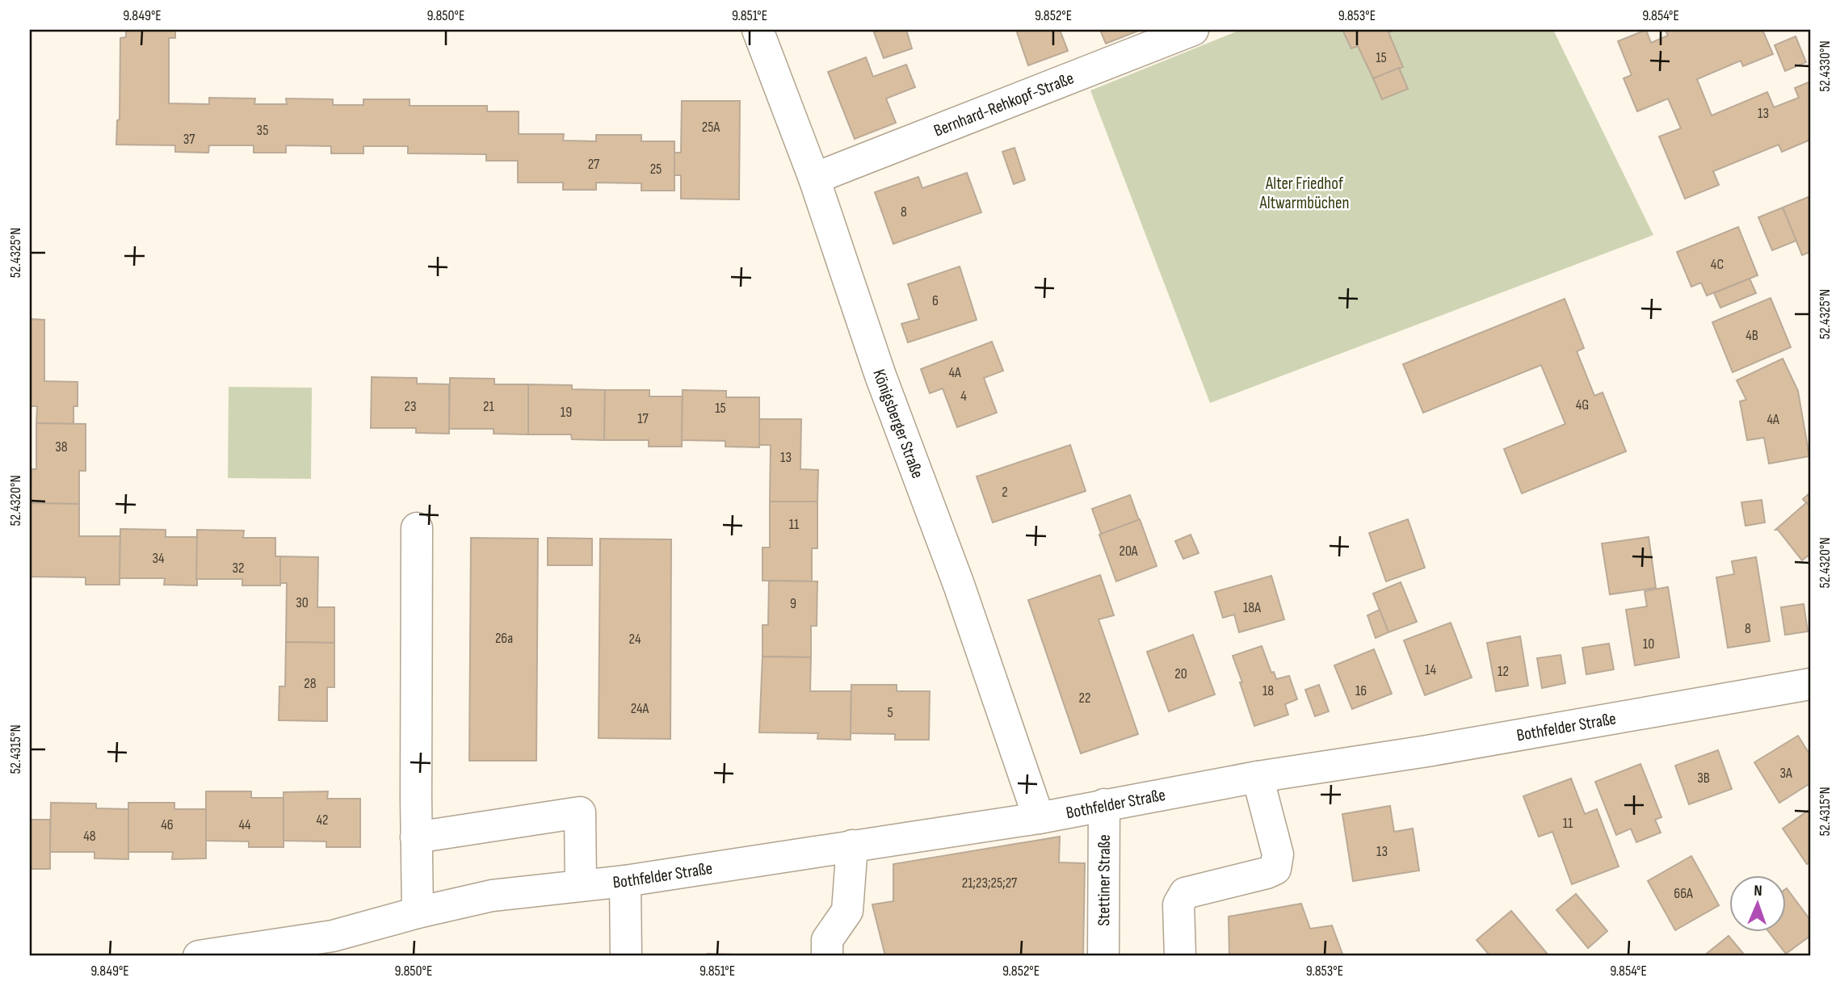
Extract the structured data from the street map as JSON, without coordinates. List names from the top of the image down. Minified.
{"streets":{"street":["Bernhard-Rehkopf-Straße","Königsberger Straße","Bothfelder Straße","Stettiner Straße"]},"crossings":[["Bernhard-Rehkopf-Straße","Königsberger Straße"],["Königsberger Straße","Bothfelder Straße"],["Bothfelder Straße","Stettiner Straße"]],"parks":["Alter Friedhof Altwarmbüchen"],"house_numbers":["15","13","25A","35","37","27","25","8","4C","6","4B","4A","4","4G","23","21","15","19","17","4A","38","13","2","11","20A","34","32","30","9","18A","8","26a","24","10","14","12","20","28","18","16","22","24A","5","3A","3B","42","11","46","44","48","13","21;23;25;27","66A"],"north":"top","coordinates":["9.849°E","9.850°E","9.851°E","9.852°E","9.853°E","9.854°E","52.4330°N","52.4325°N","52.4320°N","52.4315°N"]}
